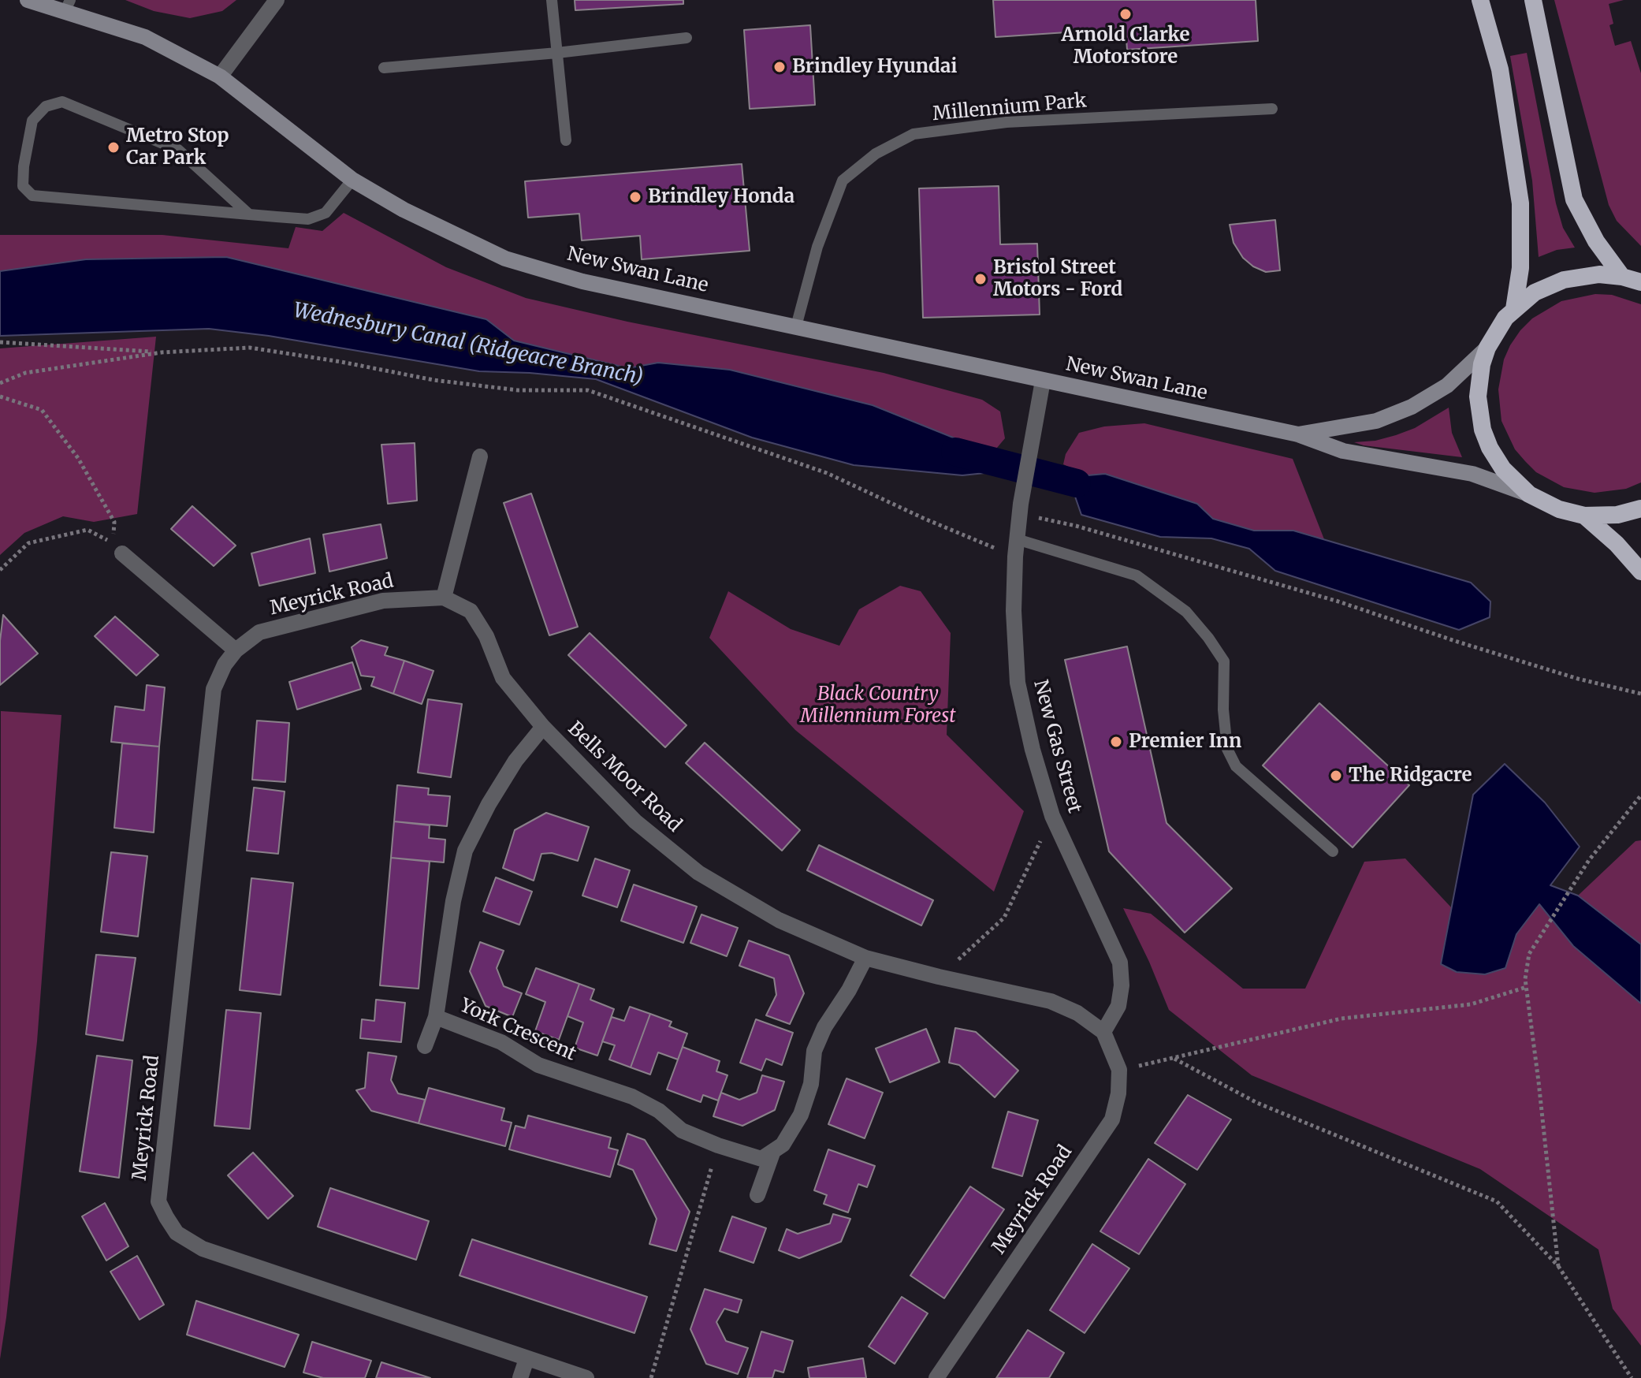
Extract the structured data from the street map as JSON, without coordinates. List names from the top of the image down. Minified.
{"streets":{"main road":["New Swan Lane"],"street":["Meyrick Road","New Gas Street","Bells Moor Road","York Crescent"],"lane":["Millennium Park"]},"crossings":[["Millennium Park","New Swan Lane"],["New Swan Lane","New Gas Street"],["Meyrick Road","New Gas Street"],["Meyrick Road","Bells Moor Road"],["New Gas Street","Bells Moor Road"],["Bells Moor Road","York Crescent"]],"water":["Wednesbury Canal (Ridgeacre Branch)"],"parks":["Black Country Millennium Forest"],"places":["Arnold Clarke Motorstore","Brindley Hyundai","Metro Stop Car Park","Brindley Honda","Bristol Street Motors - Ford","Premier Inn","The Ridgacre"]}
